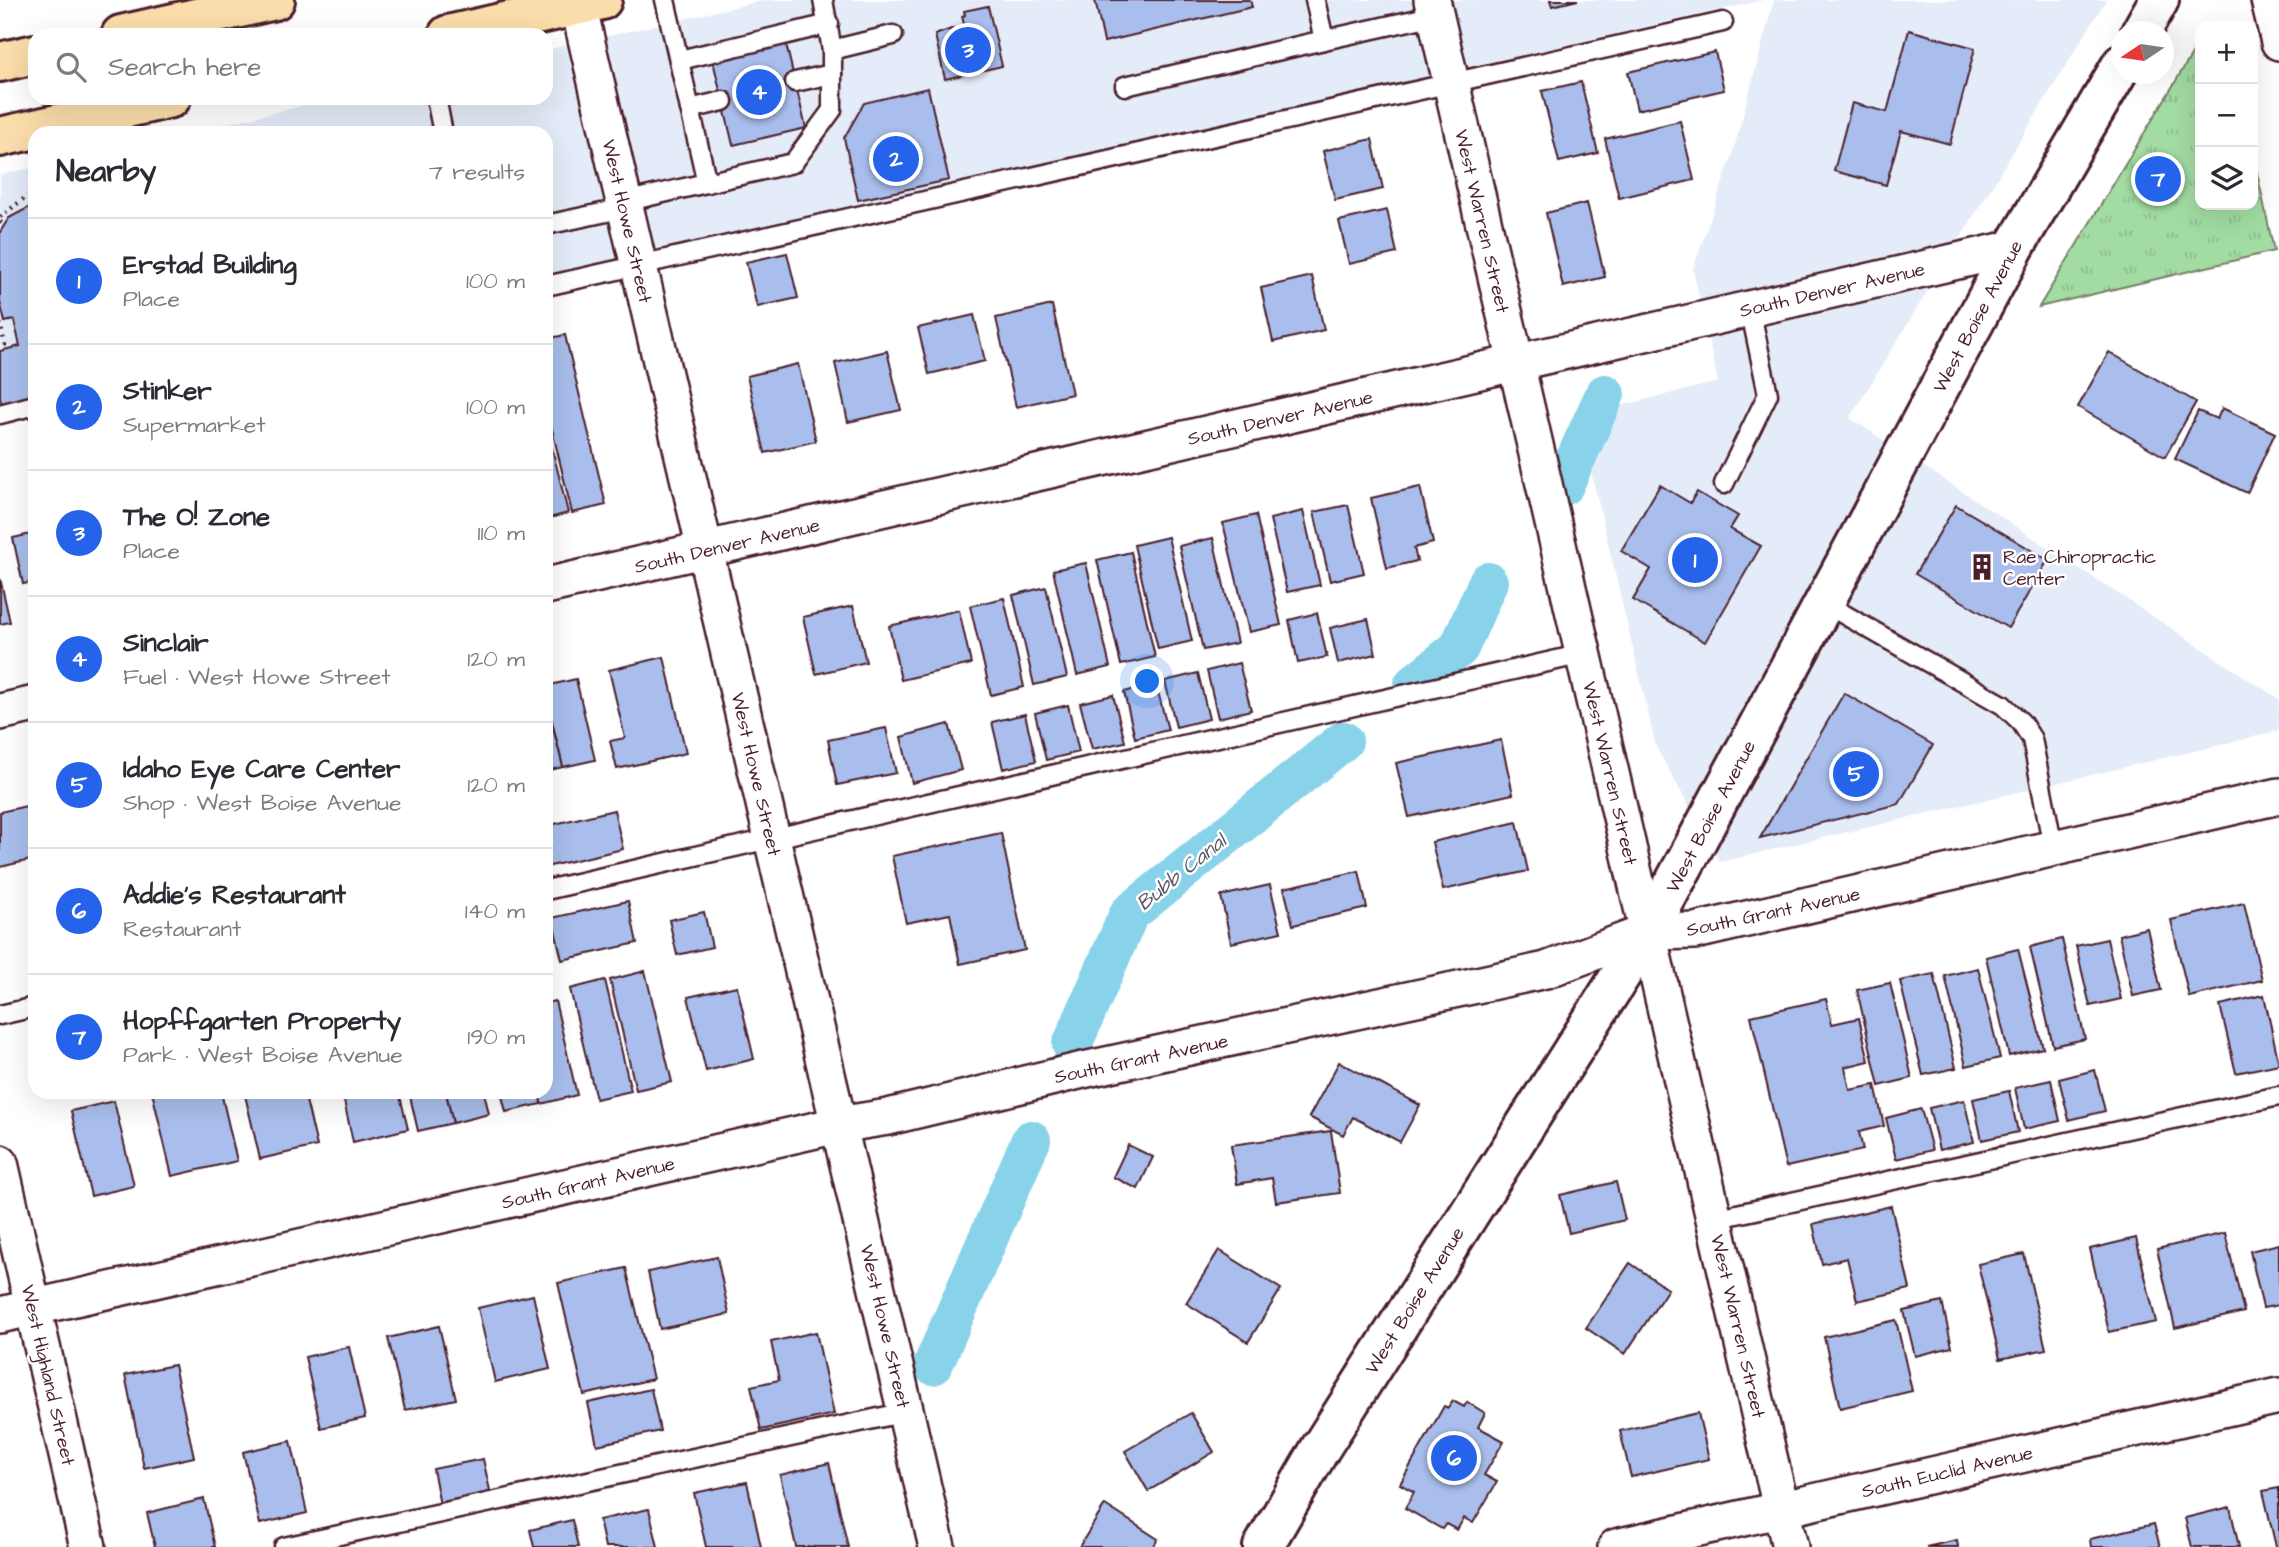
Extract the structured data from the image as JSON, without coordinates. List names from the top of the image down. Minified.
{"streets":{"street":["West Howe Street","West Warren Street","South Denver Avenue","West Boise Avenue","South Grant Avenue","West Highland Street","South Euclid Avenue"]},"crossings":[["West Howe Street","South Denver Avenue"],["West Howe Street","South Grant Avenue"],["West Warren Street","South Denver Avenue"],["West Warren Street","West Boise Avenue"],["West Warren Street","South Grant Avenue"],["West Warren Street","South Euclid Avenue"],["South Denver Avenue","West Boise Avenue"],["West Boise Avenue","South Grant Avenue"],["South Grant Avenue","West Highland Street"]],"water":["Bubb Canal"],"places":{"building":["Rae Chiropractic Center"]},"north":"left","page":{"map_buttons":["+","−"],"pins":["3","4","2","7","1","5","6"],"search":"Search here","heading":["Nearby","7 results"],"list":[{"mark":"1","name":"Erstad Building","note":"Place","value":"100 m"},{"mark":"2","name":"Stinker","note":"Supermarket","value":"100 m"},{"mark":"3","name":"The O! Zone","note":"Place","value":"110 m"},{"mark":"4","name":"Sinclair","note":"Fuel · West Howe Street","value":"120 m"},{"mark":"5","name":"Idaho Eye Care Center","note":"Shop · West Boise Avenue","value":"120 m"},{"mark":"6","name":"Addie's Restaurant","note":"Restaurant","value":"140 m"},{"mark":"7","name":"Hopffgarten Property","note":"Park · West Boise Avenue","value":"190 m"}]}}
